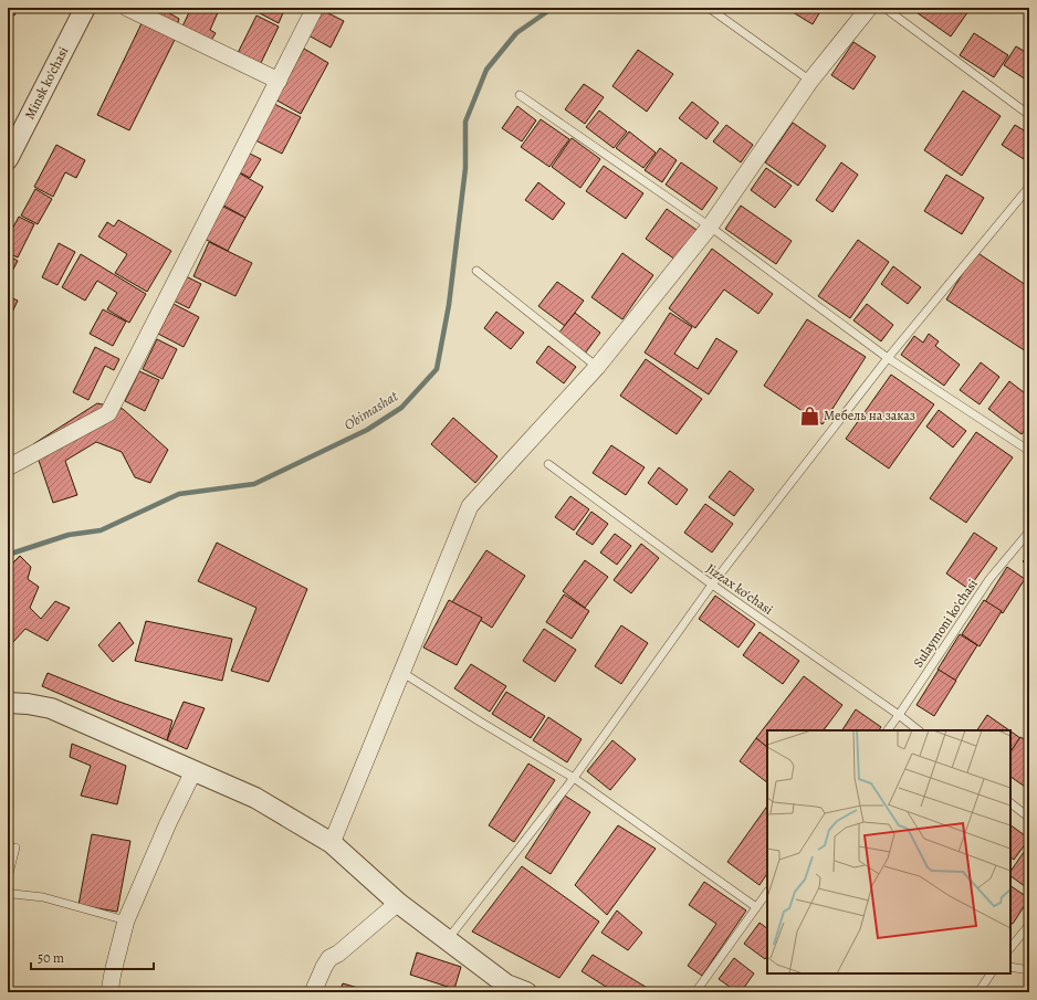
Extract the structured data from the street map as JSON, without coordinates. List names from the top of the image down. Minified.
{"streets":{"street":["Minsk ko'chasi"],"lane":["Jizzax ko'chasi","Sulaymoni ko'chasi"]},"crossings":[["Jizzax ko'chasi","Sulaymoni ko'chasi"]],"water":["Obimashat"],"places":{"shop":["Мебель на заказ"]},"scale_bar":"50 m"}
